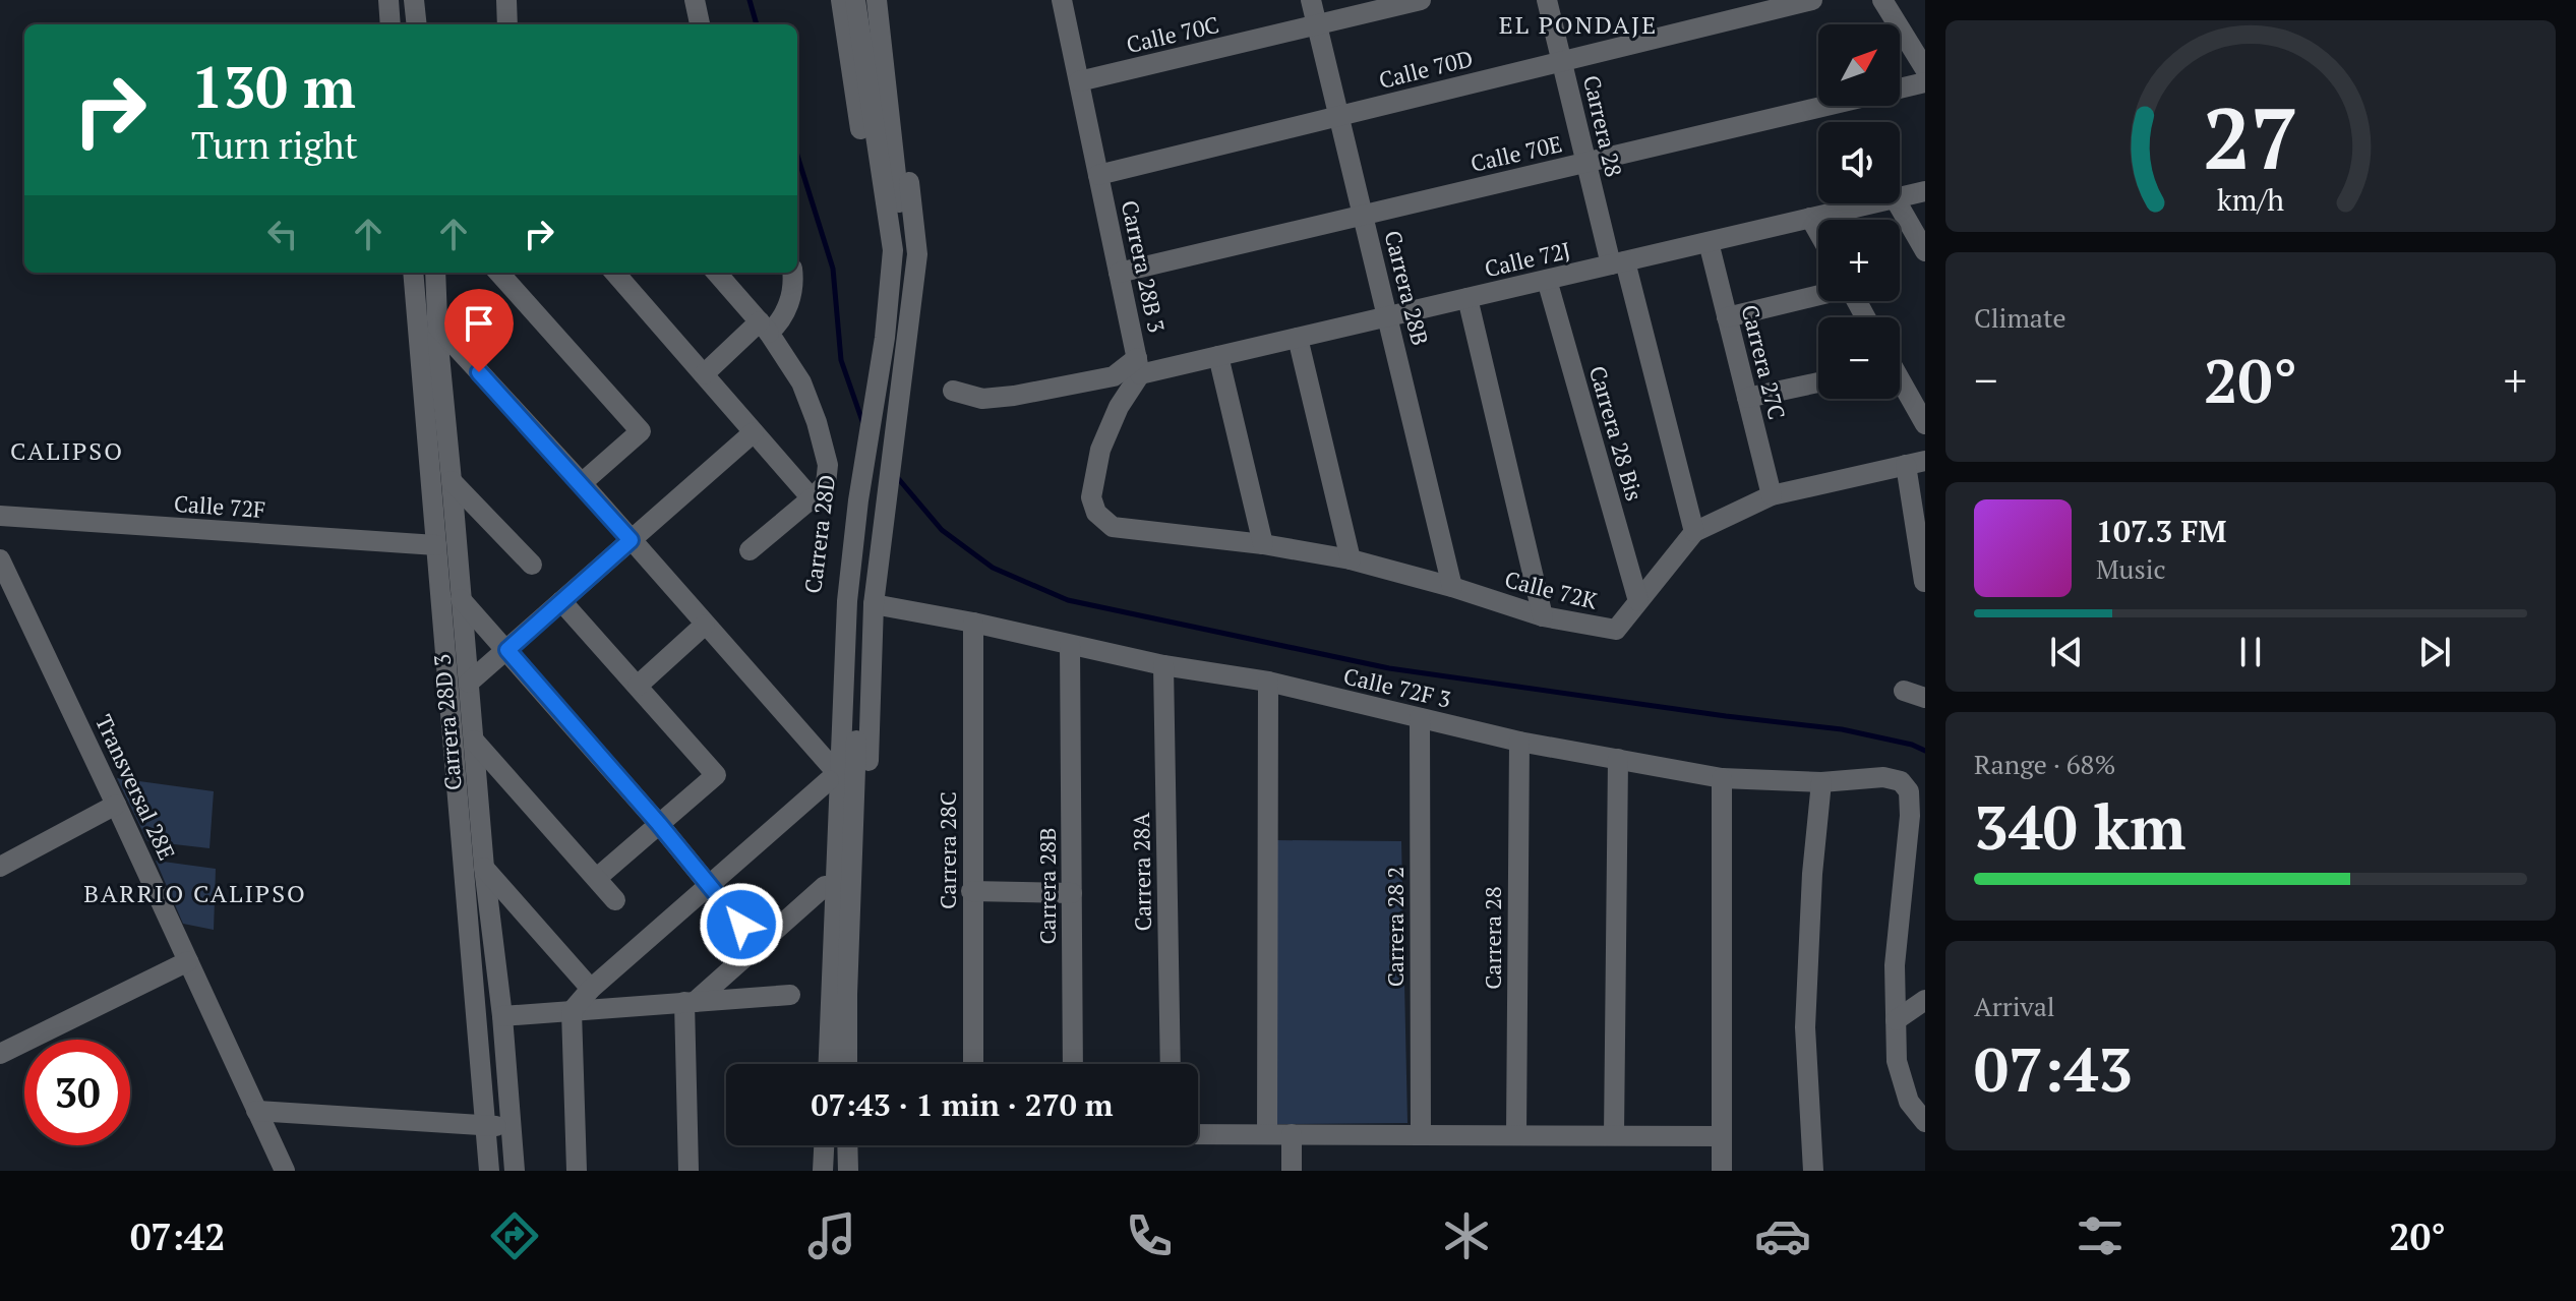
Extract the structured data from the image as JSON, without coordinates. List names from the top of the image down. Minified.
{"streets":{"street":["Calle 70C","Calle 70D","Carrera 28","Calle 70E","Calle 72J","Carrera 28B 3","Carrera 28B","Carrera 27C","Carrera 28 Bis","Calle 72F","Carrera 28D","Calle 72K","Calle 72F 3","Carrera 28D 3","Transversal 28E","Carrera 28C","Carrera 28A","Carrera 28 2"]},"crossings":[["Calle 70C","Carrera 28B 3"],["Calle 70C","Carrera 28B"],["Calle 70D","Carrera 28"],["Calle 70D","Carrera 28B 3"],["Calle 70D","Carrera 28B"],["Carrera 28","Calle 70E"],["Carrera 28","Calle 72J"],["Carrera 28","Calle 72K"],["Carrera 28","Calle 72F 3"],["Calle 70E","Carrera 28B 3"],["Calle 70E","Carrera 28B"],["Calle 72J","Carrera 28B 3"],["Calle 72J","Carrera 28B"],["Calle 72J","Carrera 27C"],["Calle 72J","Carrera 28 Bis"],["Calle 72J","Calle 72K"],["Carrera 28B 3","Calle 72K"],["Carrera 28B","Calle 72K"],["Carrera 28B","Calle 72F 3"],["Carrera 27C","Calle 72K"],["Carrera 28 Bis","Calle 72K"],["Calle 72F","Carrera 28D 3"],["Calle 72F 3","Carrera 28C"],["Calle 72F 3","Carrera 28A"],["Calle 72F 3","Carrera 28 2"]],"districts":["EL PONDAJE","CALIPSO","BARRIO CALIPSO"],"north":"top right","page":{"map_buttons":["+","−"],"turn":["130 m","Turn right"],"tile":["Climate",["Range · 68%","340 km"],["Arrival","07:43"]],"heat":["−","20°","+"],"song":["107.3 FM","Music"],"limit":"30","trip":"07:43 · 1 min · 270 m","tabs":["07:42","20°"],"gauge":["27","km/h"]}}
